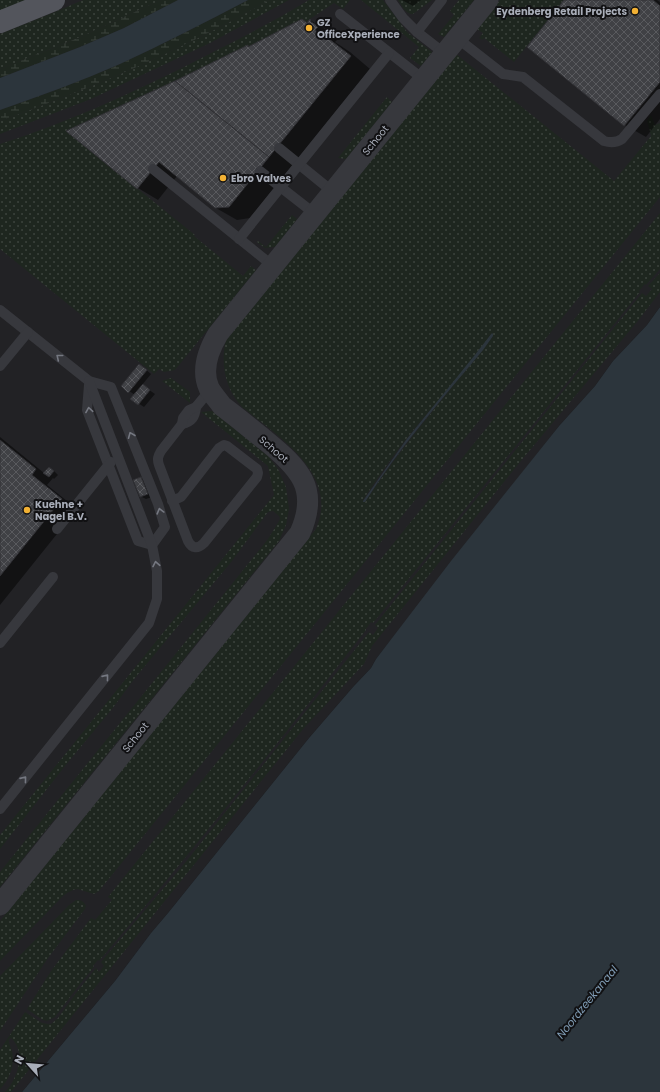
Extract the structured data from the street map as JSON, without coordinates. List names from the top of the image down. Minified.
{"streets":{"street":["Schoot"]},"water":["Noordzeekanaal"],"places":["Eydenberg Retail Projects","GZ OfficeXperience","Ebro Valves","Kuehne + Nagel B.V."],"north":"top left"}
